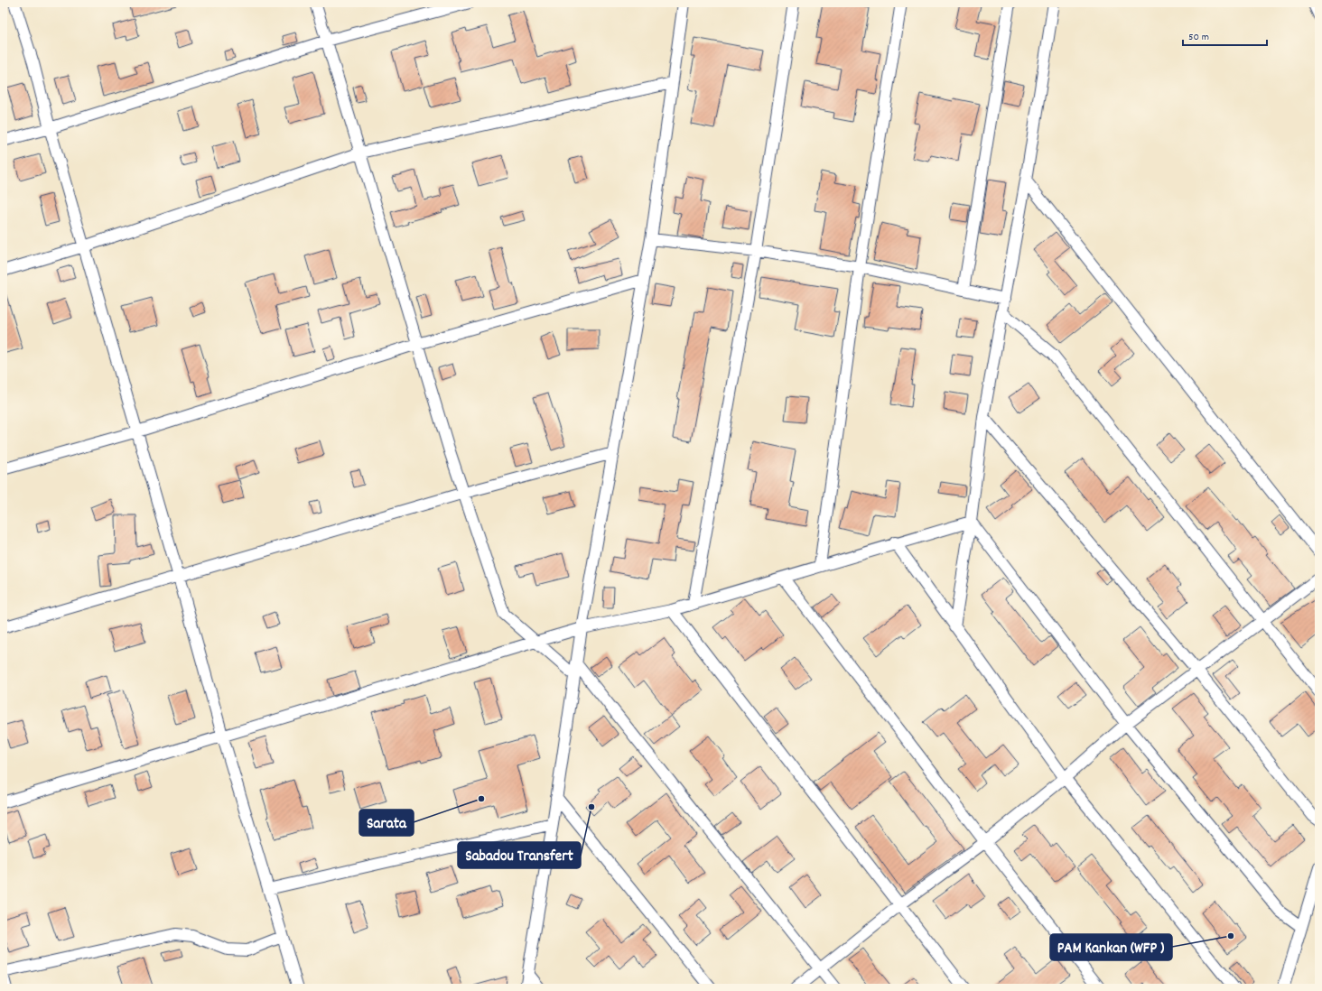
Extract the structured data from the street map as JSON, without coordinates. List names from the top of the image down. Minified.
{"places":["Sarata","Sabadou Transfert","PAM Kankan (WFP )"],"scale_bar":"50 m"}
